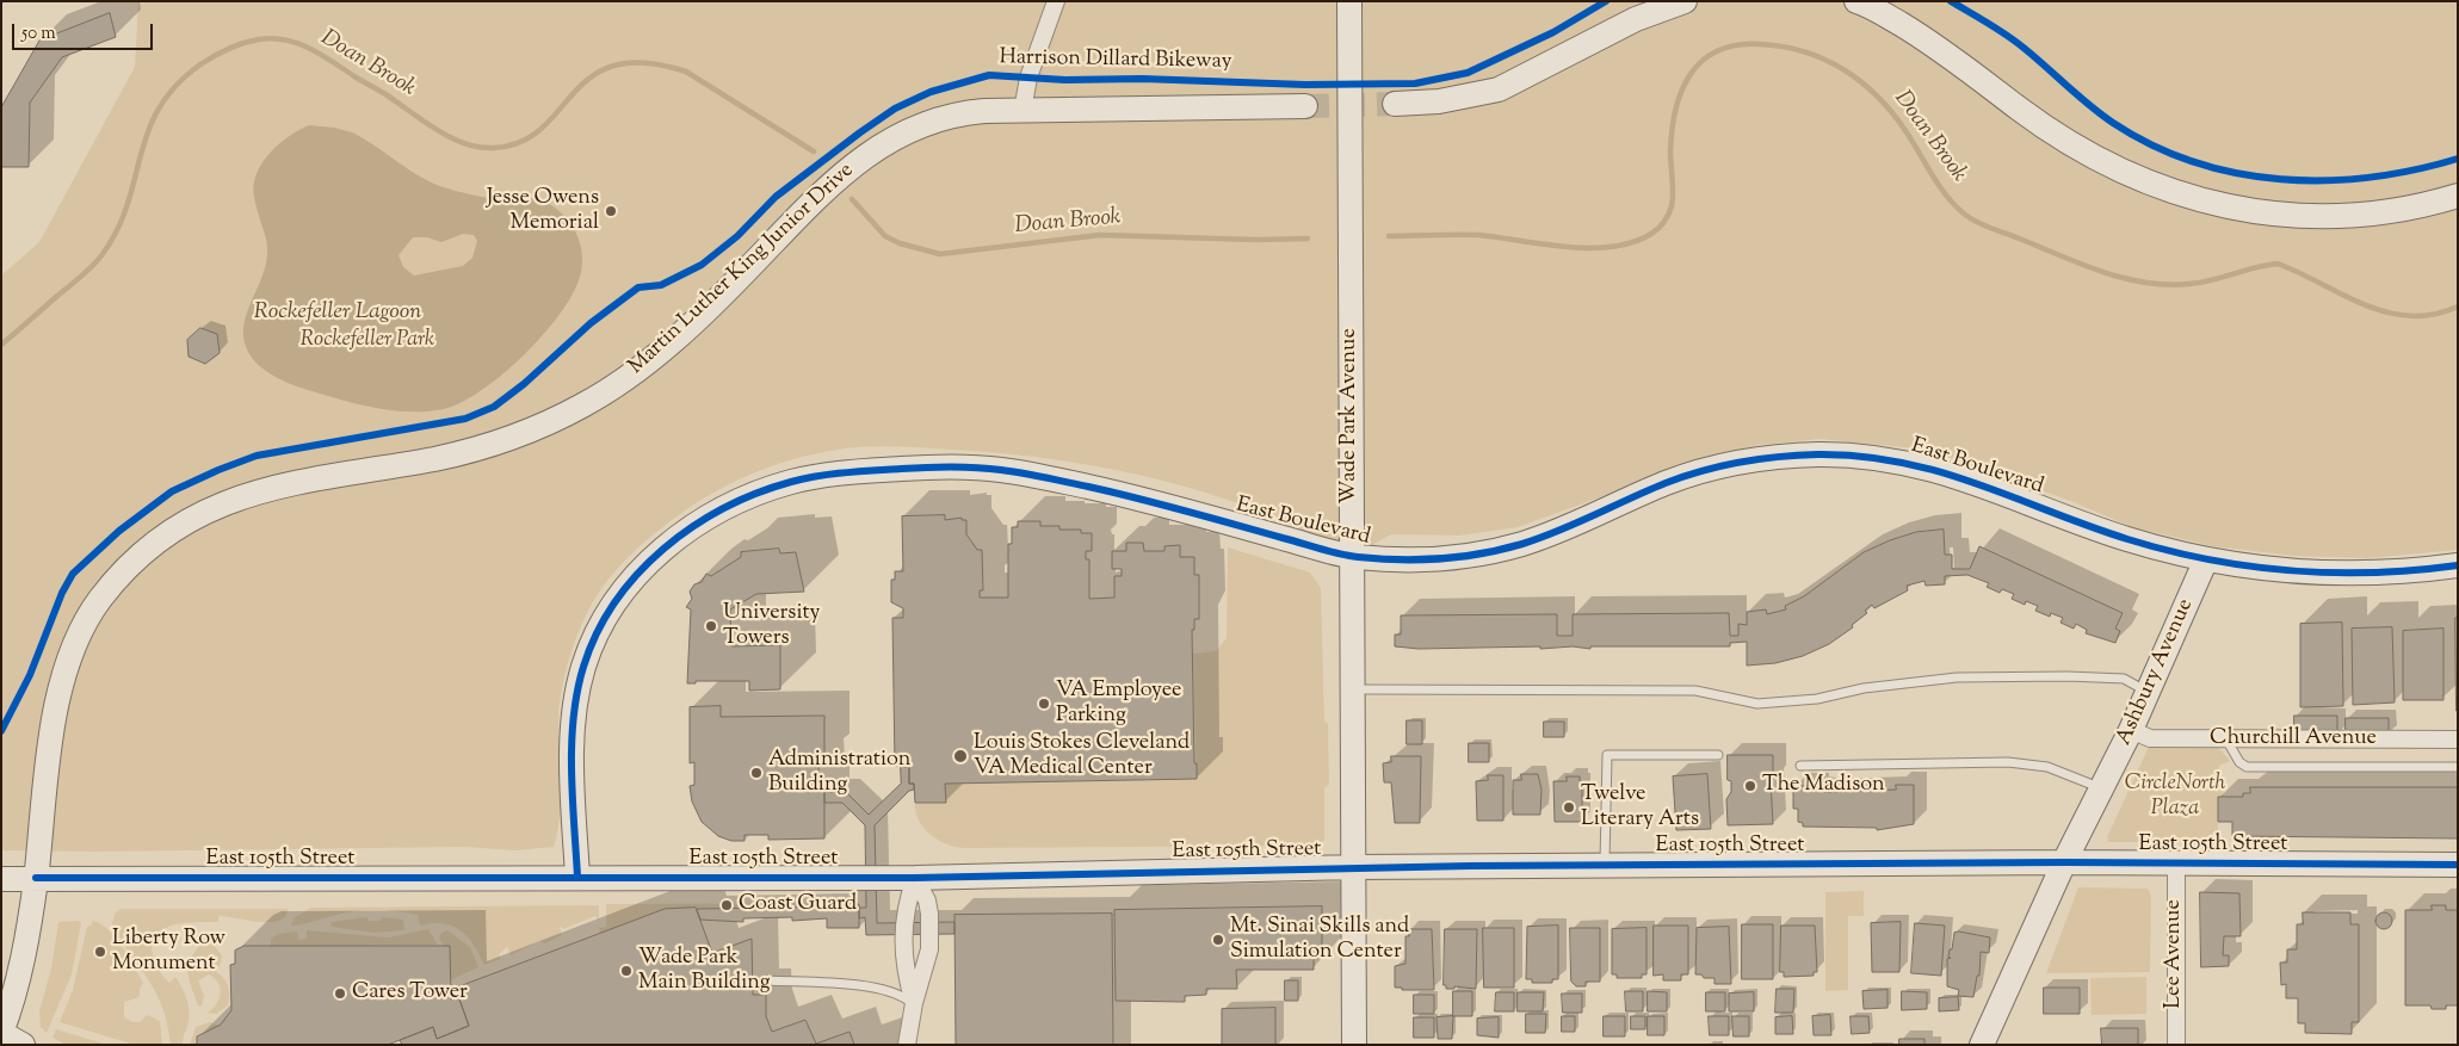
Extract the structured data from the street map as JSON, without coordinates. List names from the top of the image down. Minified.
{"streets":{"main road":["Martin Luther King Junior Drive","Wade Park Avenue","East Boulevard","Ashbury Avenue","East 105th Street"],"street":["Churchill Avenue","Lee Avenue"],"cycle path":["Harrison Dillard Bikeway"]},"crossings":[["Martin Luther King Junior Drive","East 105th Street"],["Wade Park Avenue","East Boulevard"],["Wade Park Avenue","East 105th Street"],["East Boulevard","Ashbury Avenue"],["East Boulevard","East 105th Street"],["Ashbury Avenue","Churchill Avenue"],["Ashbury Avenue","East 105th Street"],["East 105th Street","Lee Avenue"]],"water":["Doan Brook","Rockefeller Lagoon"],"parks":["Rockefeller Park","CircleNorth Plaza"],"places":["Jesse Owens Memorial","University Towers","VA Employee Parking","Louis Stokes Cleveland VA Medical Center","Administration Building","The Madison","Twelve Literary Arts","Coast Guard","Mt. Sinai Skills and Simulation Center","Liberty Row Monument","Wade Park Main Building","Cares Tower"],"scale_bar":"50 m"}
